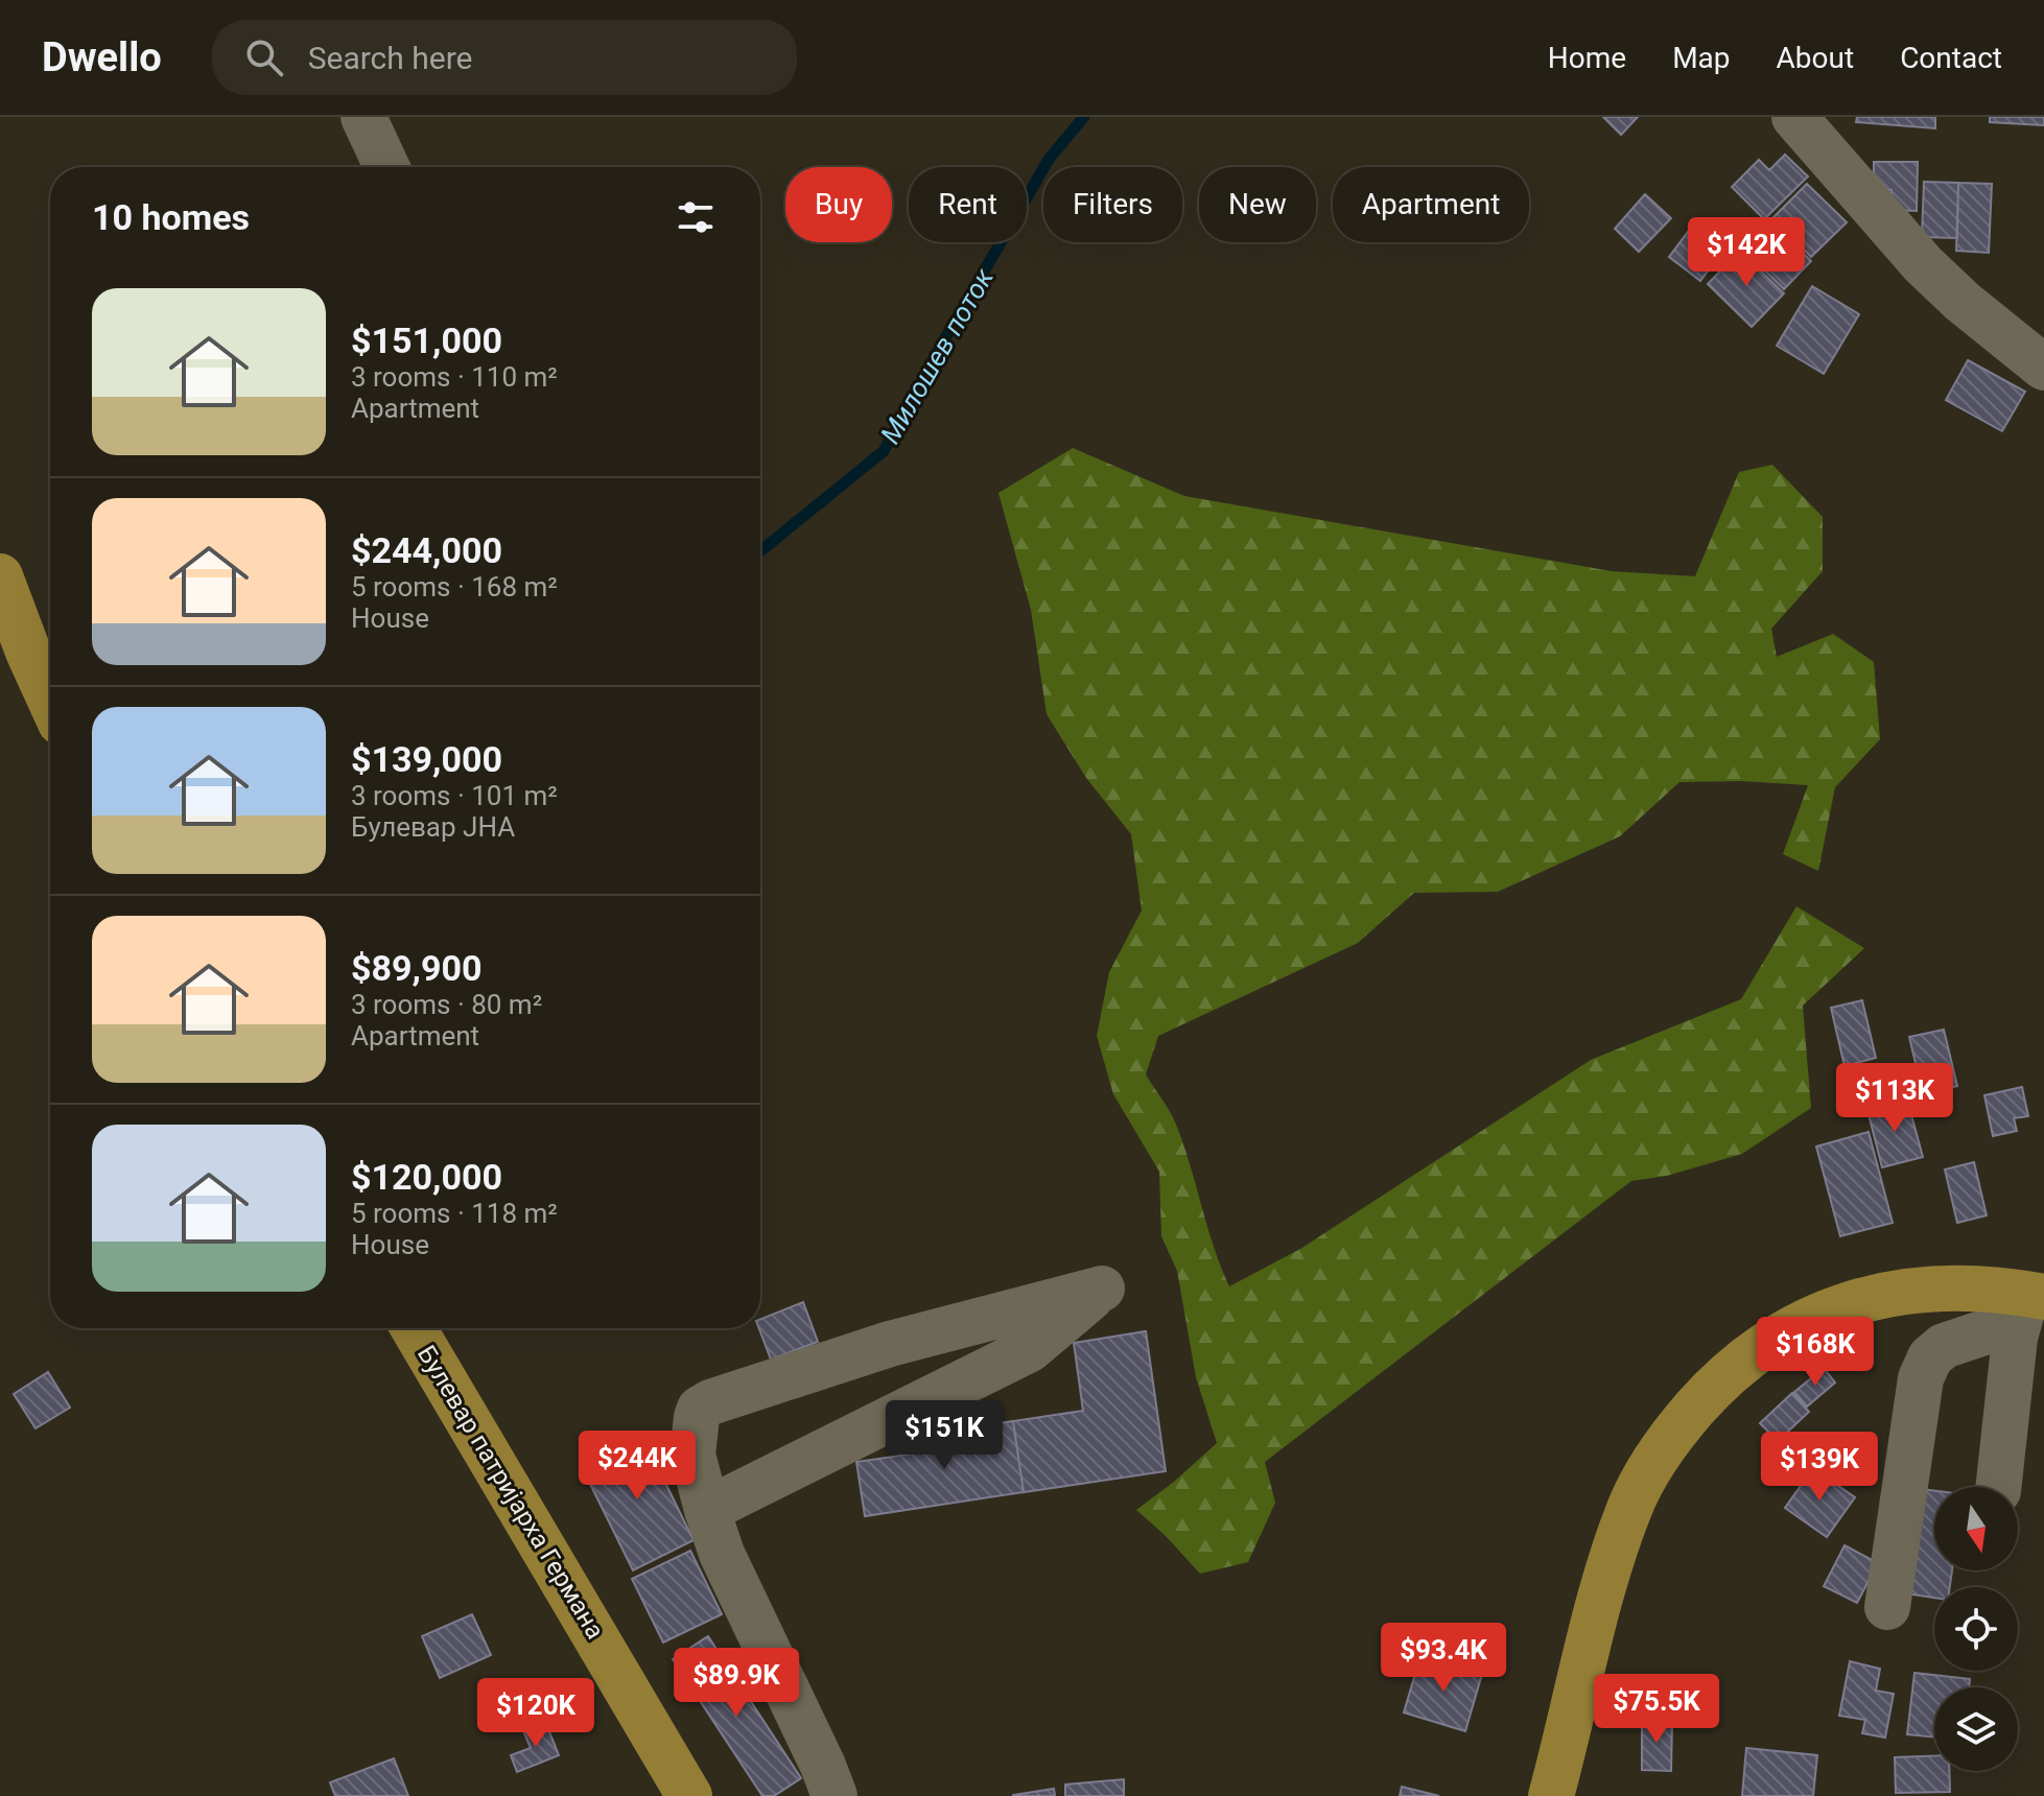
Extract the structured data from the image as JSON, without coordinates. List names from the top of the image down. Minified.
{"streets":{"main road":["Булевар патријарха Германа"]},"water":["Милошев поток"],"north":"bottom","page":{"header":"Dwello","search":"Search here","nav":["Home","Map","About","Contact"],"chip":["Buy","Rent","Filters","New","Apartment"],"heading":"10 homes","price":["$142K","$113K","$168K","$151K","$244K","$139K","$93.4K","$89.9K","$75.5K","$120K"],"list":[{"name":"$151,000","note":"3 rooms · 110 m² · Apartment"},{"name":"$244,000","note":"5 rooms · 168 m² · House"},{"name":"$139,000","note":"3 rooms · 101 m² · Булевар ЈНА"},{"name":"$89,900","note":"3 rooms · 80 m² · Apartment"},{"name":"$120,000","note":"5 rooms · 118 m² · House"}]}}
